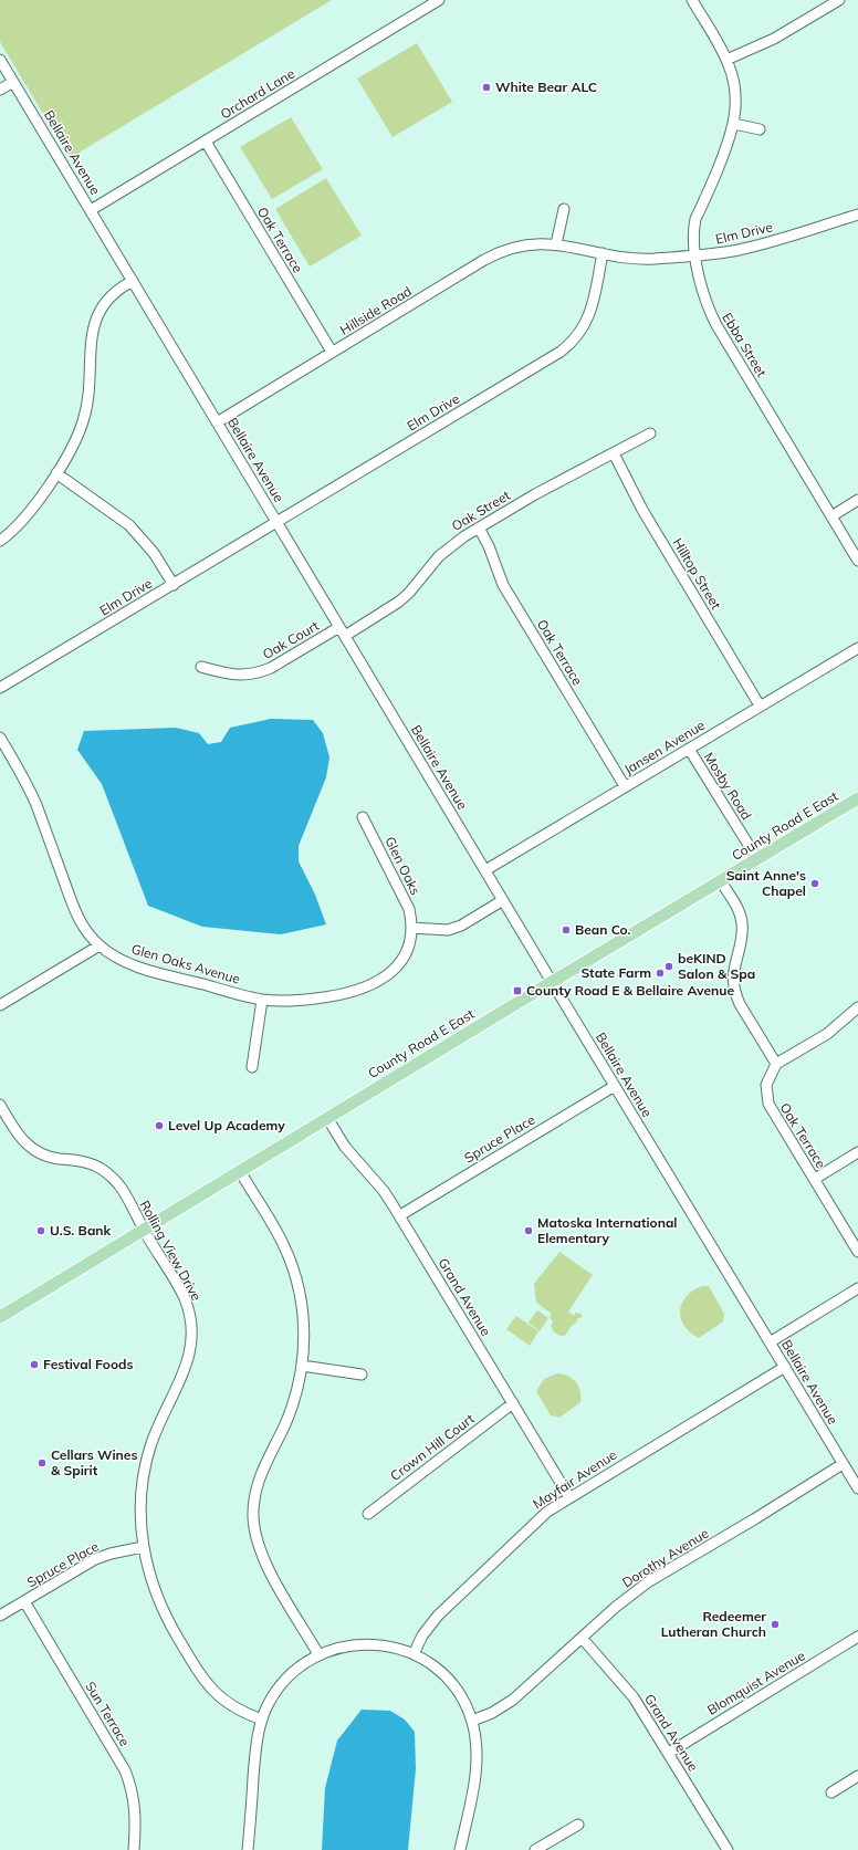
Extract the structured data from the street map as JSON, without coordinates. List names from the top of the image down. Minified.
{"streets":{"main road":["County Road E East"],"street":["Orchard Lane","Bellaire Avenue","Elm Drive","Oak Terrace","Hillside Road","Ebba Street","Oak Street","Hilltop Street","Oak Court","Jansen Avenue","Mosby Road","Glen Oaks","Glen Oaks Avenue","Spruce Place","Rolling View Drive","Grand Avenue","Crown Hill Court","Mayfair Avenue","Dorothy Avenue","Blomquist Avenue","Sun Terrace"]},"crossings":[["Orchard Lane","Bellaire Avenue"],["Orchard Lane","Oak Terrace"],["Bellaire Avenue","Elm Drive"],["Bellaire Avenue","Hillside Road"],["Bellaire Avenue","Oak Street"],["Bellaire Avenue","Oak Court"],["Bellaire Avenue","Jansen Avenue"],["Bellaire Avenue","County Road E East"],["Bellaire Avenue","Spruce Place"],["Bellaire Avenue","Mayfair Avenue"],["Bellaire Avenue","Dorothy Avenue"],["Elm Drive","Hillside Road"],["Elm Drive","Ebba Street"],["Oak Terrace","Hillside Road"],["Oak Terrace","Oak Street"],["Oak Terrace","Jansen Avenue"],["Oak Street","Hilltop Street"],["Oak Street","Oak Court"],["Hilltop Street","Jansen Avenue"],["Jansen Avenue","Mosby Road"],["Mosby Road","County Road E East"],["County Road E East","Rolling View Drive"],["County Road E East","Grand Avenue"],["Glen Oaks","Glen Oaks Avenue"],["Spruce Place","Rolling View Drive"],["Spruce Place","Grand Avenue"],["Spruce Place","Sun Terrace"],["Grand Avenue","Crown Hill Court"],["Grand Avenue","Mayfair Avenue"],["Grand Avenue","Dorothy Avenue"],["Grand Avenue","Blomquist Avenue"]],"places":{"other":["White Bear ALC","Saint Anne's Chapel","Bean Co.","beKIND Salon & Spa","State Farm","Level Up Academy","U.S. Bank","Matoska International Elementary","Festival Foods","Cellars Wines & Spirit","Redeemer Lutheran Church"],"transit":["County Road E & Bellaire Avenue"]}}
